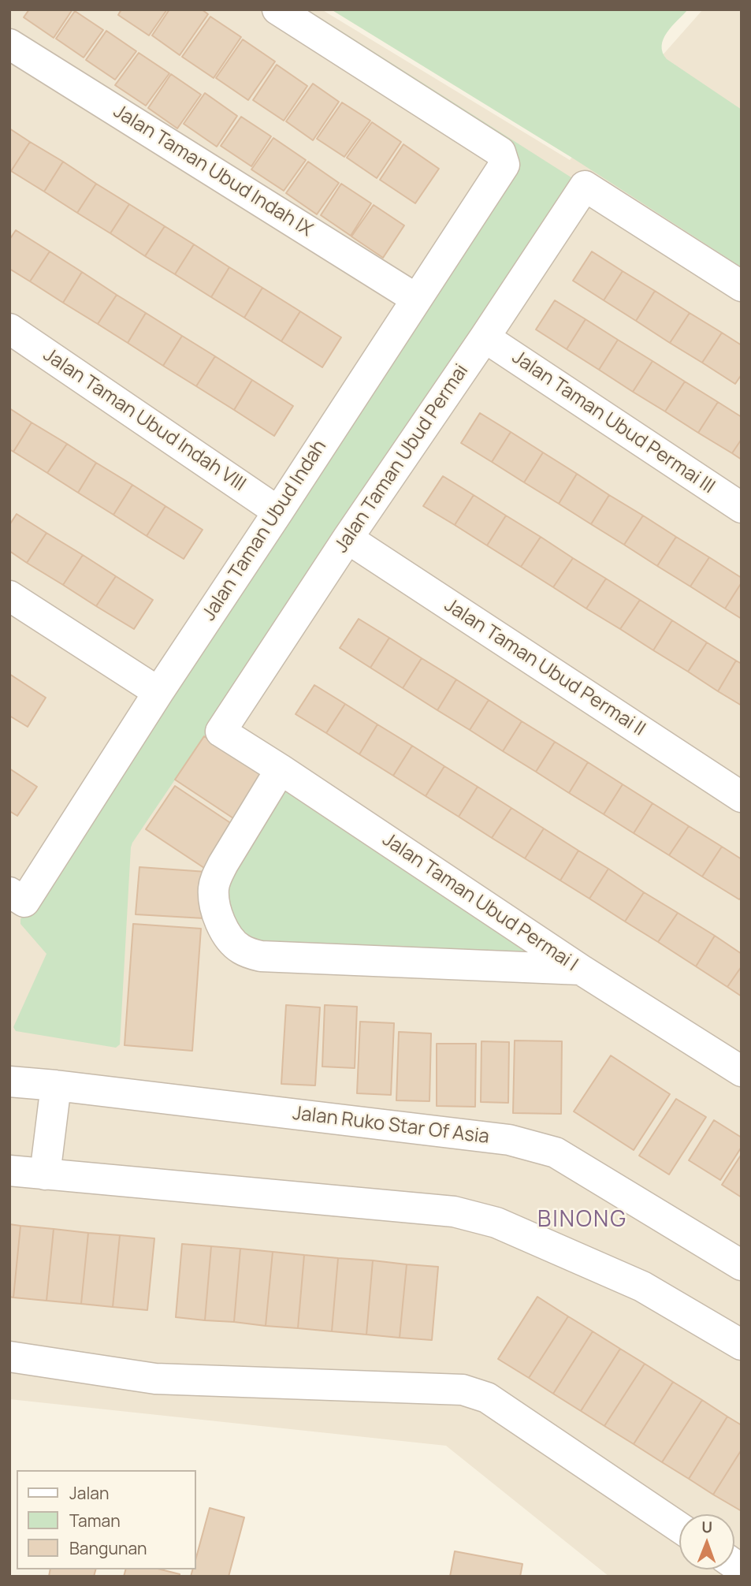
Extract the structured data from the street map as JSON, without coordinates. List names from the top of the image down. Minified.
{"streets":{"street":["Jalan Taman Ubud Indah IX","Jalan Taman Ubud Indah VIII","Jalan Taman Ubud Permai III","Jalan Taman Ubud Permai","Jalan Taman Ubud Indah","Jalan Taman Ubud Permai II","Jalan Taman Ubud Permai I","Jalan Ruko Star Of Asia"]},"crossings":[["Jalan Taman Ubud Indah IX","Jalan Taman Ubud Indah"],["Jalan Taman Ubud Indah VIII","Jalan Taman Ubud Indah"],["Jalan Taman Ubud Permai III","Jalan Taman Ubud Permai"],["Jalan Taman Ubud Permai","Jalan Taman Ubud Permai II"],["Jalan Taman Ubud Permai","Jalan Taman Ubud Permai I"]],"districts":["BINONG"],"legend":["Jalan","Taman","Bangunan"],"north":"top"}
